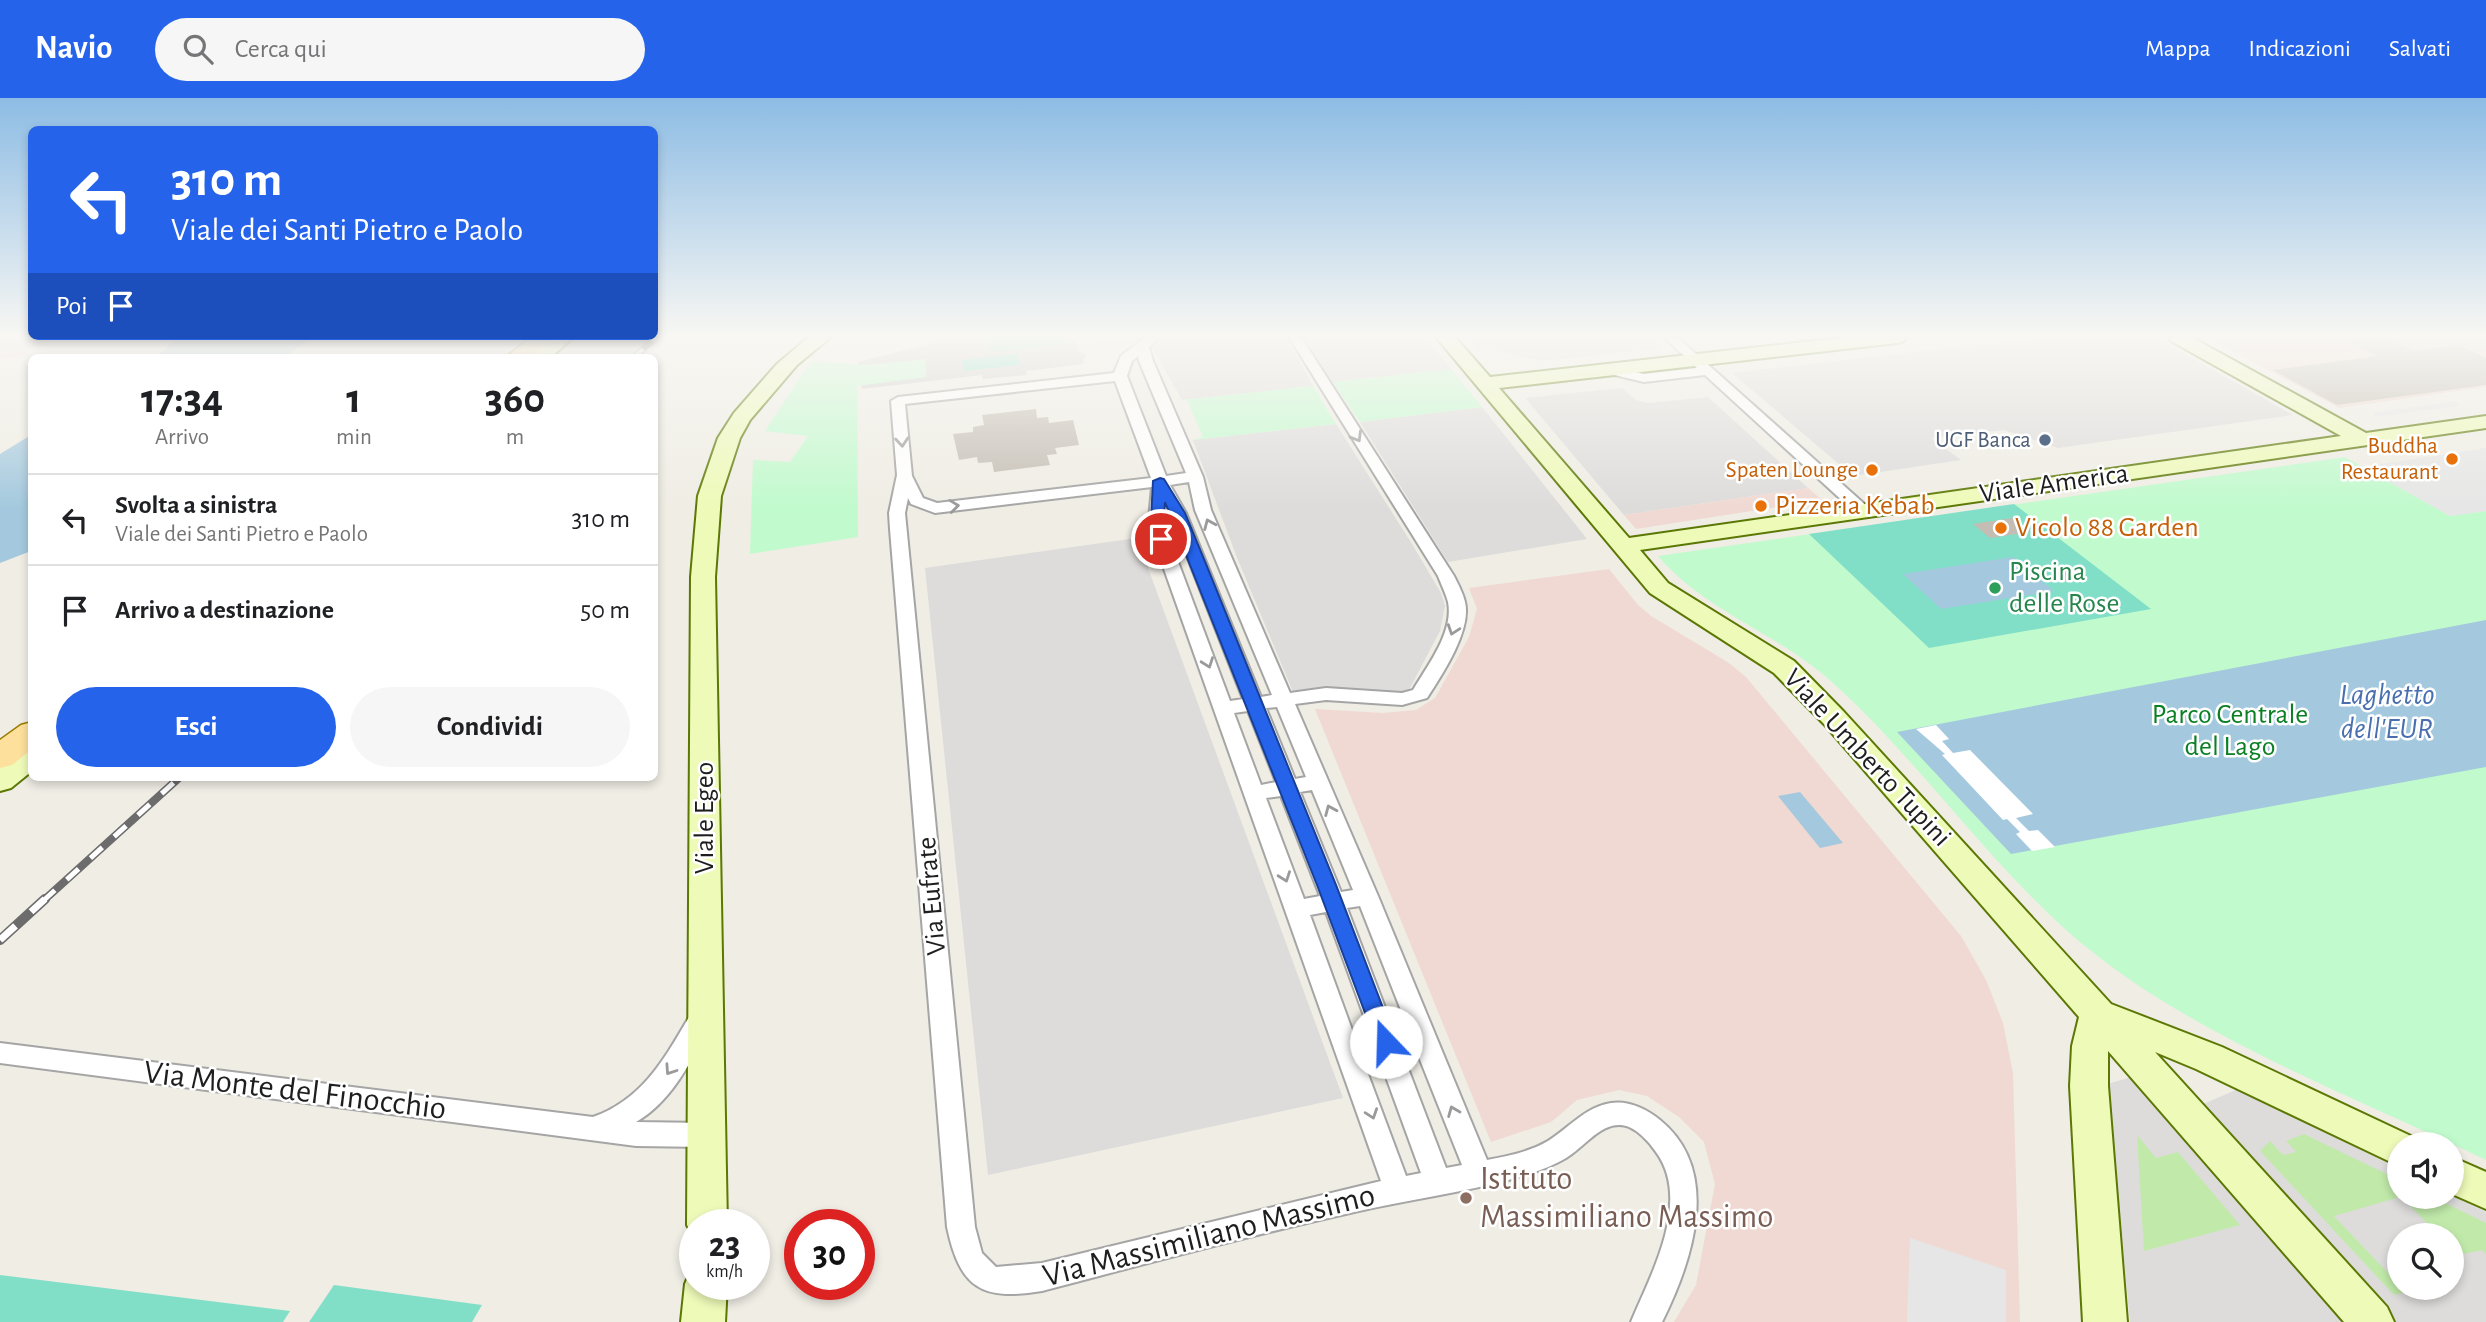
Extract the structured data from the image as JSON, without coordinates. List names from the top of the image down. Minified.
{"streets":{"street":["Viale America","Viale Umberto Tupini","Viale Egeo","Via Eufrate","Via Monte del Finocchio","Via Massimiliano Massimo"]},"crossings":[["Viale America","Viale Umberto Tupini"],["Viale Egeo","Via Monte del Finocchio"],["Via Eufrate","Via Massimiliano Massimo"]],"water":["Laghetto dell'EUR"],"parks":["Parco Centrale del Lago"],"places":["UGF Banca","Buddha Restaurant","Spaten Lounge","Pizzeria Kebab","Vicolo 88 Garden","Piscina delle Rose","Istituto Massimiliano Massimo"],"page":{"header":"Navio","search":"Cerca qui","nav":["Mappa","Indicazioni","Salvati"],"turn":["310 m","Viale dei Santi Pietro e Paolo"],"then":"Poi","eta":["17:34","Arrivo","1","min","360","m"],"list":[{"name":"Svolta a sinistra","note":"Viale dei Santi Pietro e Paolo","value":"310 m"},{"name":"Arrivo a destinazione","value":"50 m"}],"buttons":["Esci","Condividi"],"speed":"23 km/h","limit":"30"}}
